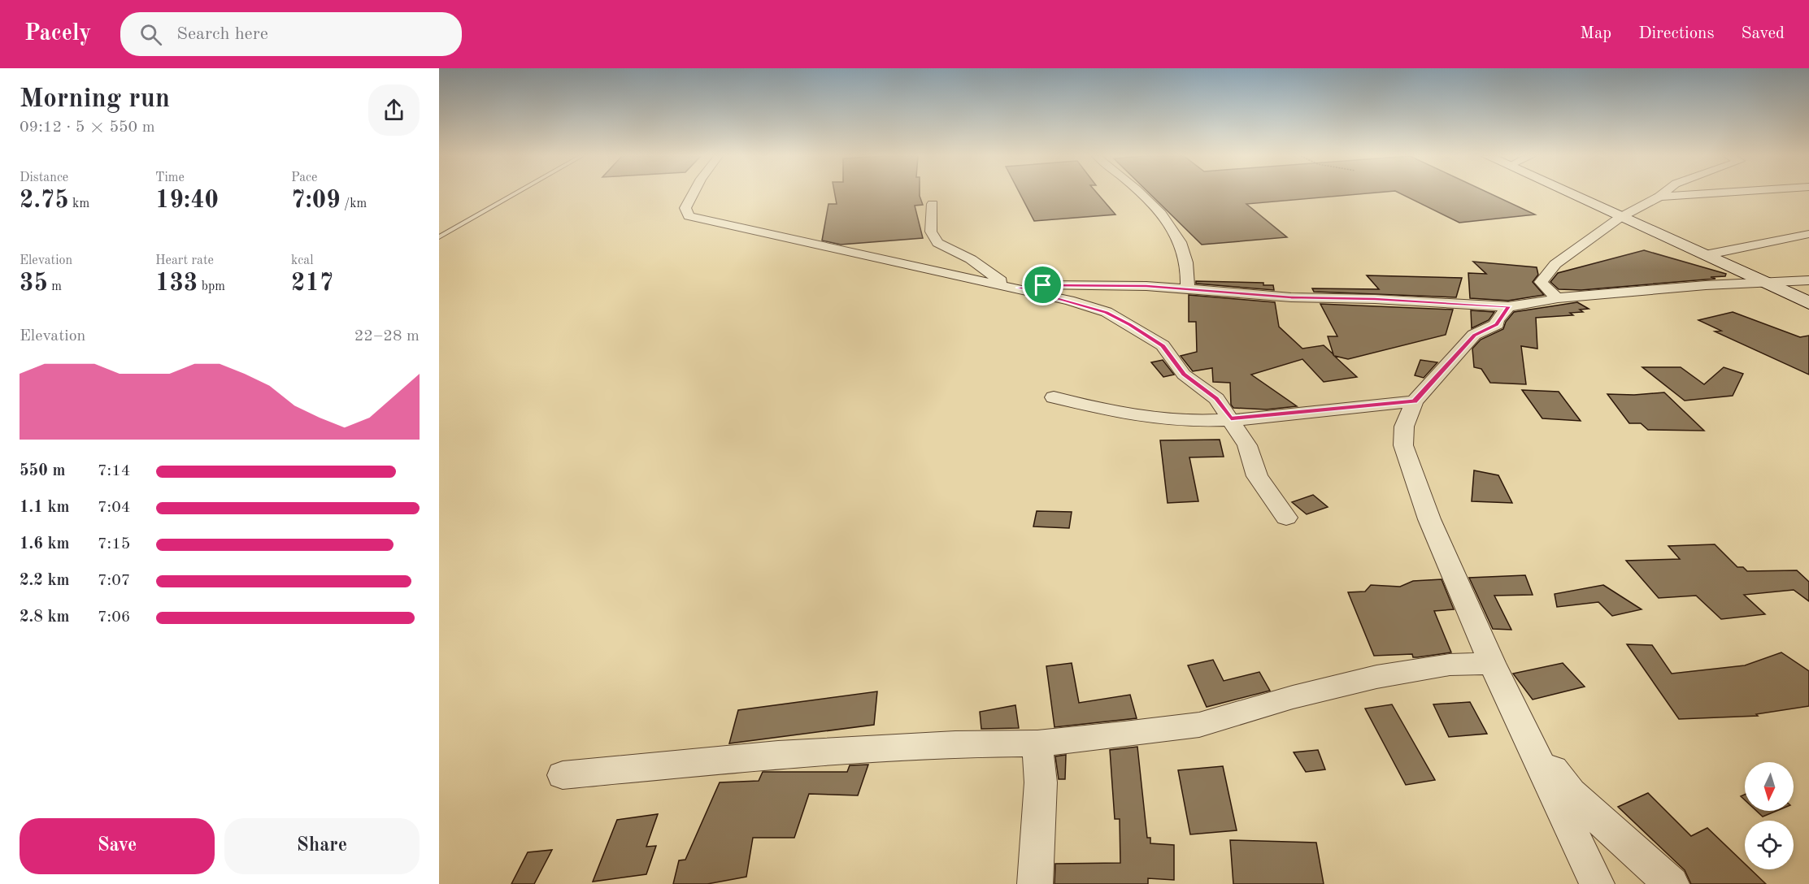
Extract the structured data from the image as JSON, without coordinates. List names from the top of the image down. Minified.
{"north":"bottom","page":{"header":"Pacely","search":"Search here","nav":["Map","Directions","Saved"],"heading":["Morning run","09:12 · 5 × 550 m"],"stats":[["Distance","2.75 km"],["Time","19:40"],["Pace","7:09 /km"],["Elevation","35 m"],["Heart rate","133 bpm"],["kcal","217"]],"chart":["Elevation","22–28 m"],"list":[{"name":"550 m","note":"7:14"},{"name":"1.1 km","note":"7:04"},{"name":"1.6 km","note":"7:15"},{"name":"2.2 km","note":"7:07"},{"name":"2.8 km","note":"7:06"}],"buttons":["Save","Share"]}}
